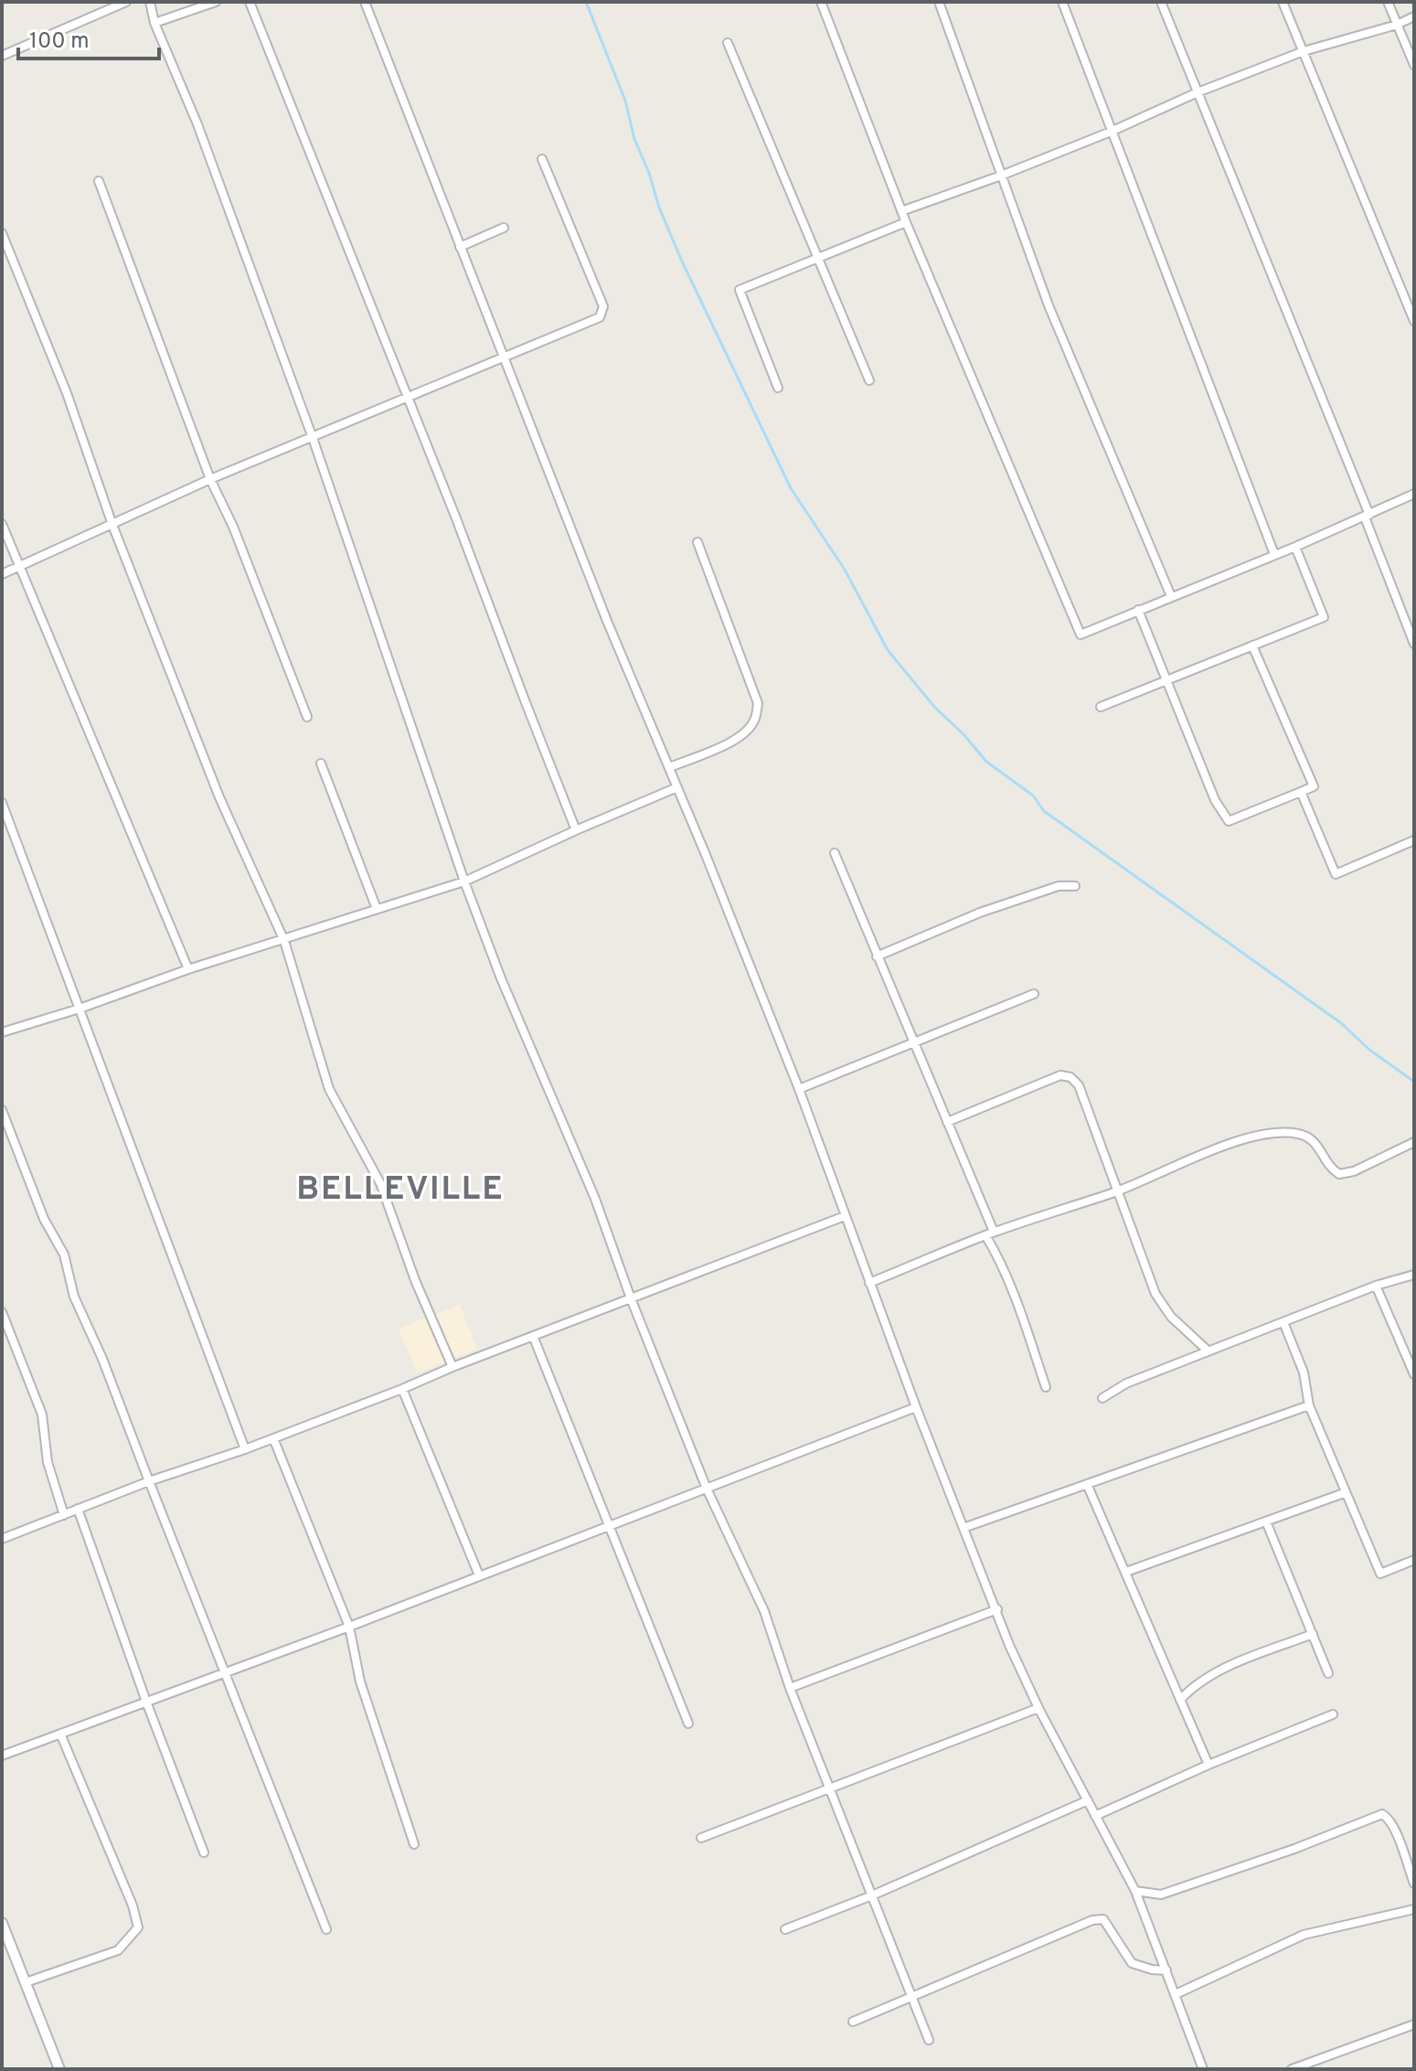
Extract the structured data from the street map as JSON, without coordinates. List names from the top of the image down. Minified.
{"districts":["BELLEVILLE"],"scale_bar":"100 m"}
